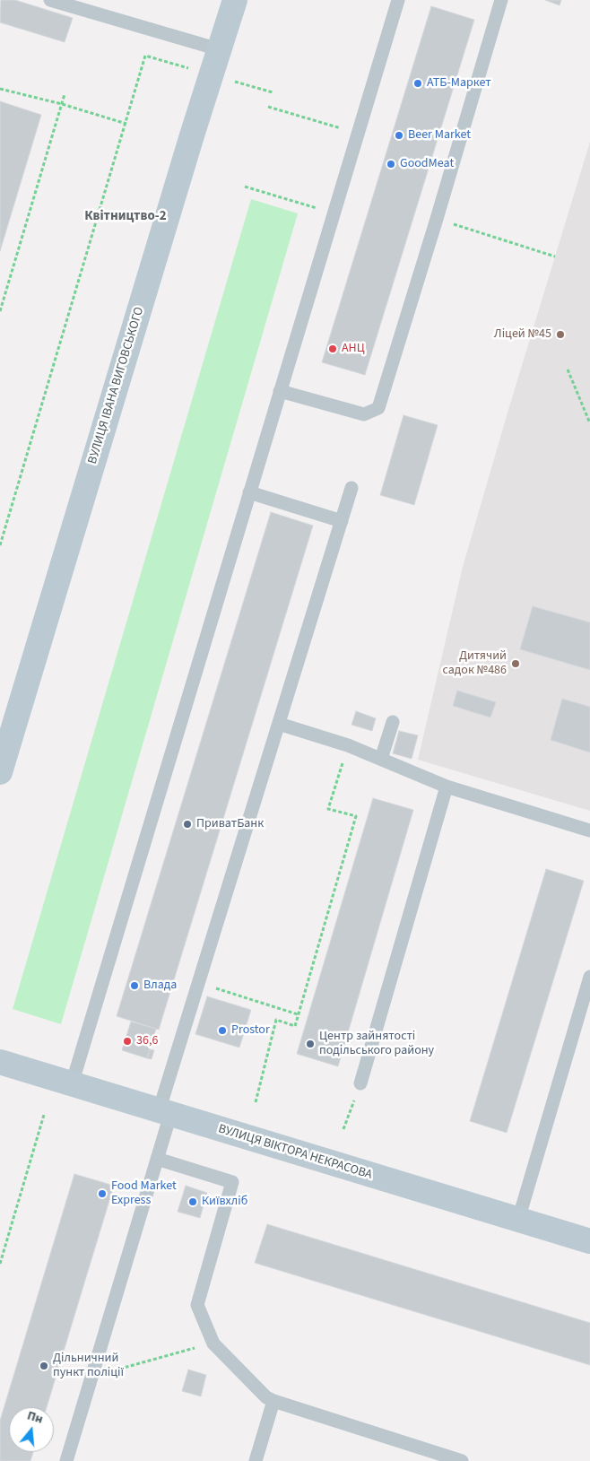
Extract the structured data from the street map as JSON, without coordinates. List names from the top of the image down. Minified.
{"streets":{"main road":["ВУЛИЦЯ ІВАНА ВИГОВСЬКОГО","ВУЛИЦЯ ВІКТОРА НЕКРАСОВА"]},"districts":["Квітництво-2"],"places":["АТБ-Маркет","Beer Market","GoodMeat","Ліцей №45","АНЦ","Дитячий садок №486","ПриватБанк","Влада","Prostor","36,6","Центр зайнятості подільського району","Food Market Express","Київхліб","Дільничний пункт поліції"],"north":"top"}
